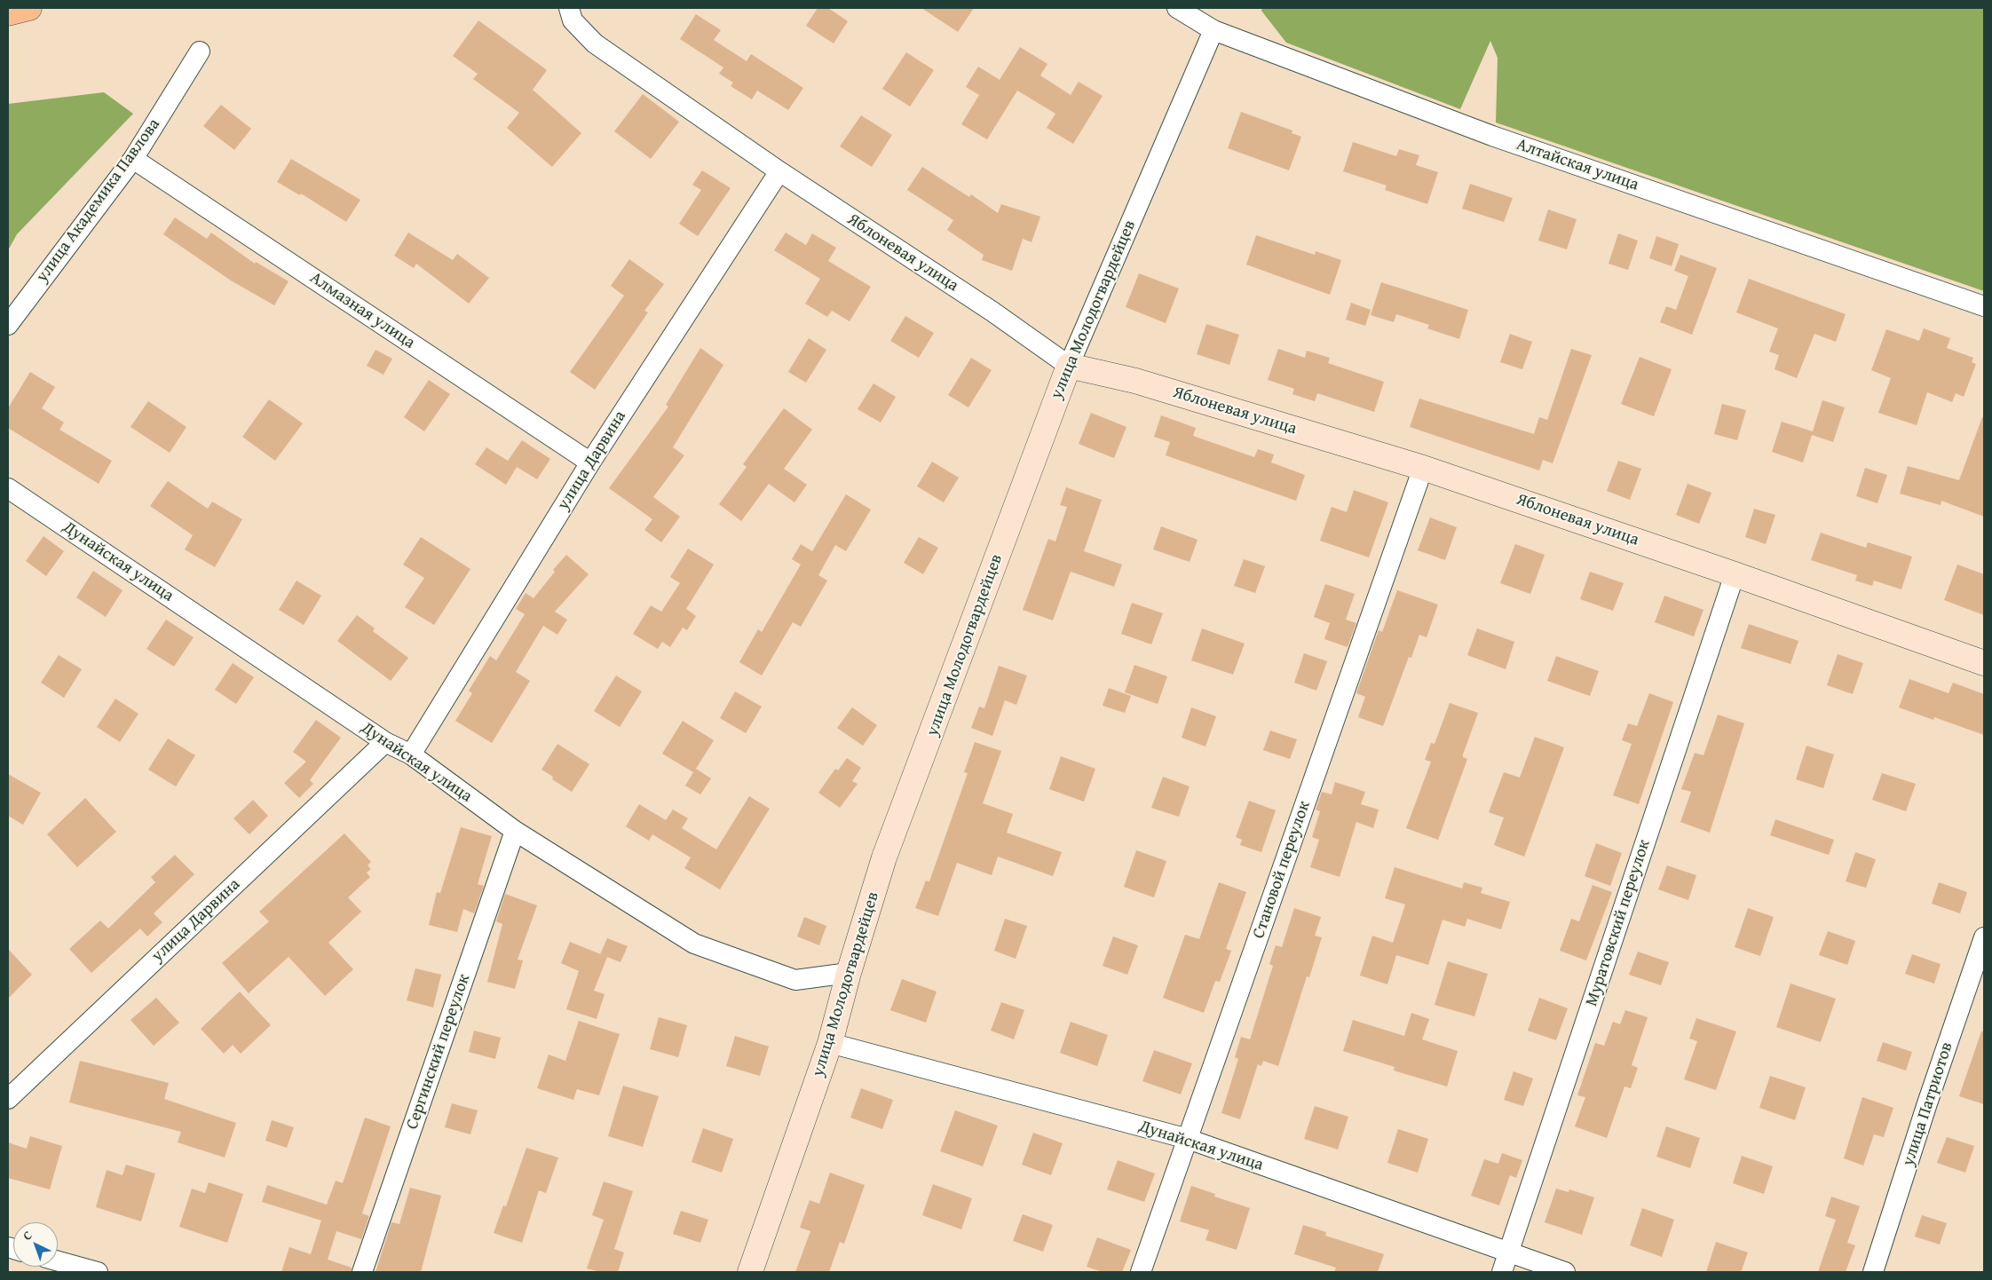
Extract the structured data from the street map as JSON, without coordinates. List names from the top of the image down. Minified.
{"streets":{"street":["Алтайская улица","улица Академика Павлова","Яблоневая улица","улица Молодогвардейцев","Алмазная улица","улица Дарвина","Дунайская улица","Становой переулок","Муратовский переулок","Сергинский переулок","улица Патриотов"]},"crossings":[["Алтайская улица","улица Молодогвардейцев"],["улица Академика Павлова","Алмазная улица"],["Яблоневая улица","улица Молодогвардейцев"],["Яблоневая улица","улица Дарвина"],["Яблоневая улица","Становой переулок"],["Яблоневая улица","Муратовский переулок"],["улица Молодогвардейцев","Дунайская улица"],["Алмазная улица","улица Дарвина"],["улица Дарвина","Дунайская улица"],["Дунайская улица","Становой переулок"],["Дунайская улица","Муратовский переулок"],["Дунайская улица","Сергинский переулок"]],"north":"top left"}
